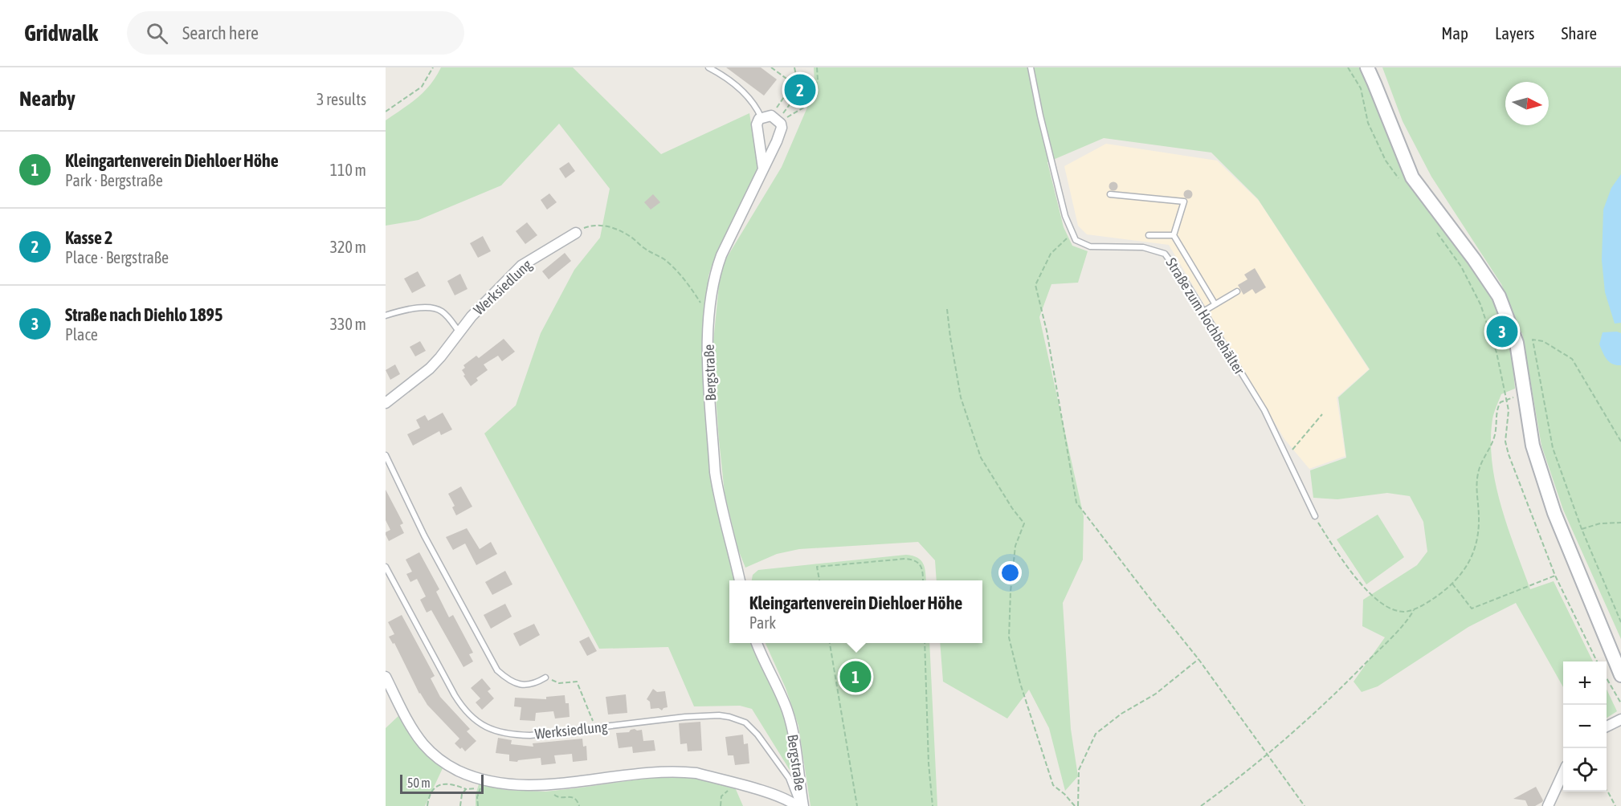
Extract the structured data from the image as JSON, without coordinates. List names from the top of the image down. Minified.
{"streets":{"street":["Werksiedlung","Bergstraße"],"lane":["Straße zum Hochbehälter"]},"scale_bar":"50 m","north":"right","page":{"header":"Gridwalk","search":"Search here","nav":["Map","Layers","Share"],"heading":["Nearby","3 results"],"pins":["2","3","1"],"list":[{"mark":"1","name":"Kleingartenverein Diehloer Höhe","note":"Park · Bergstraße","value":"110 m"},{"mark":"2","name":"Kasse 2","note":"Place · Bergstraße","value":"320 m"},{"mark":"3","name":"Straße nach Diehlo 1895","note":"Place","value":"330 m"}],"popup":["Kleingartenverein Diehloer Höhe","Park"],"map_buttons":["+","−"],"scale":"50 m"}}
